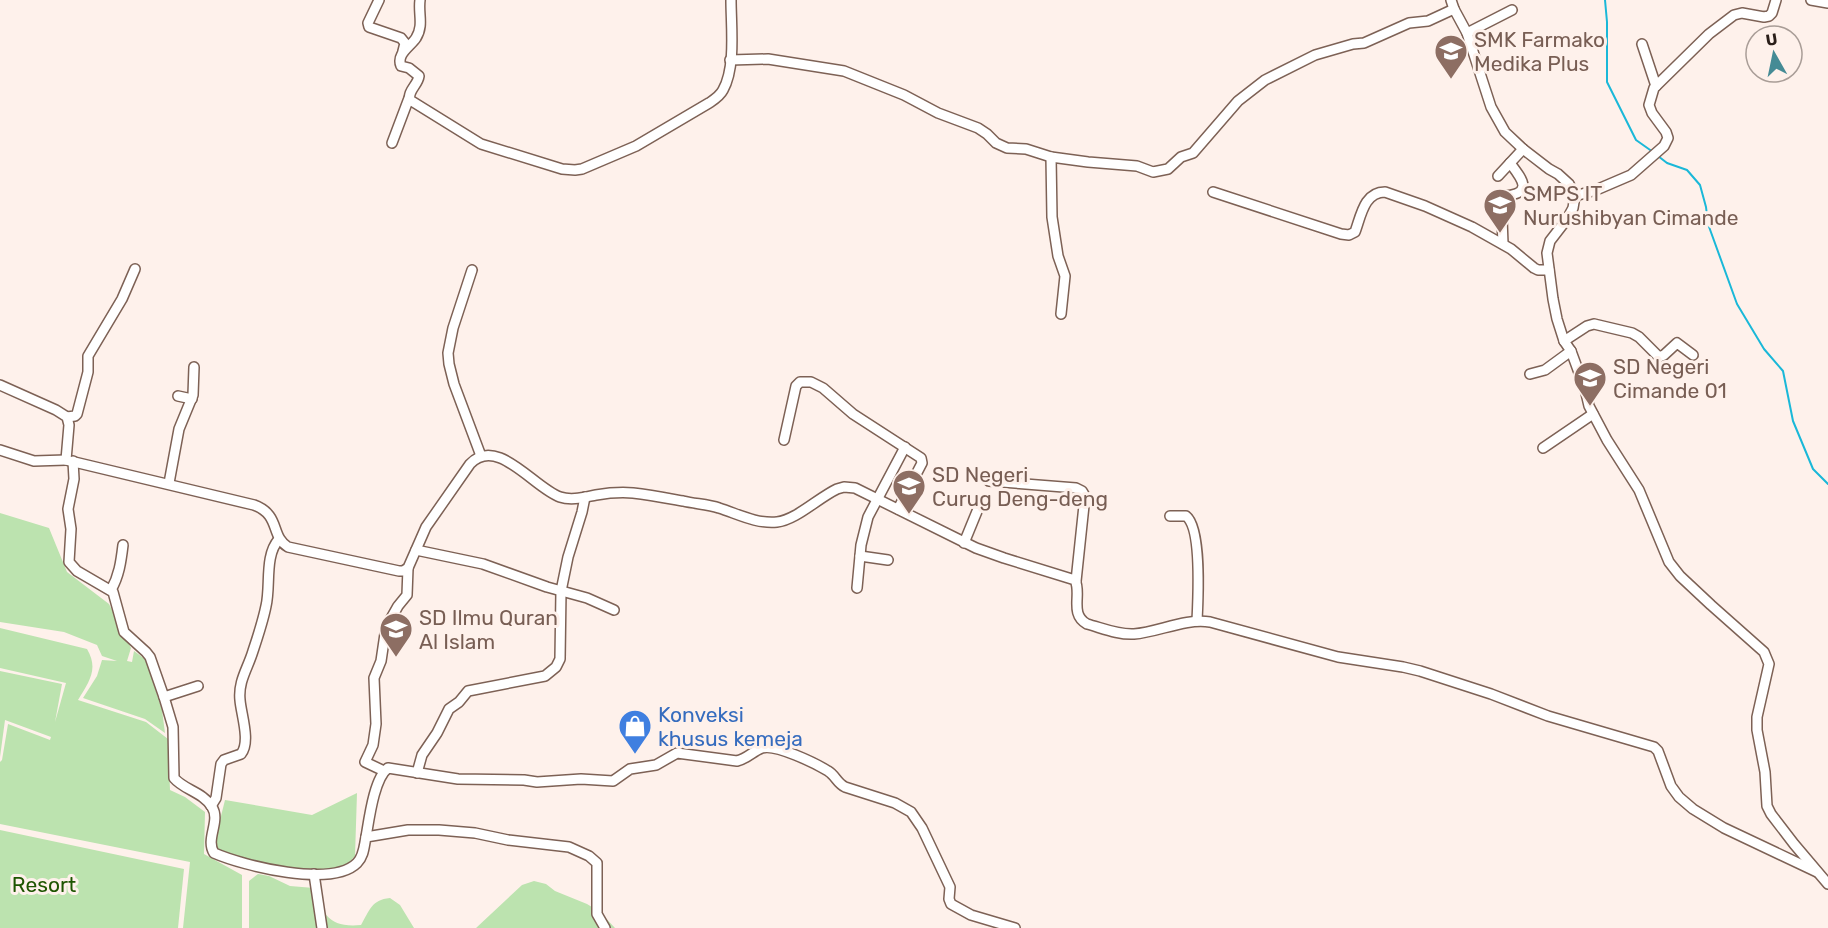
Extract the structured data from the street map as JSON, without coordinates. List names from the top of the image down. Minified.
{"parks":["Resort"],"places":{"school or university":["SMK Farmako Medika Plus","SMPS IT Nurushibyan Cimande","SD Negeri Cimande 01","SD Negeri Curug Deng-deng","SD Ilmu Quran Al Islam"],"shop":["Konveksi khusus kemeja"]},"north":"top"}
